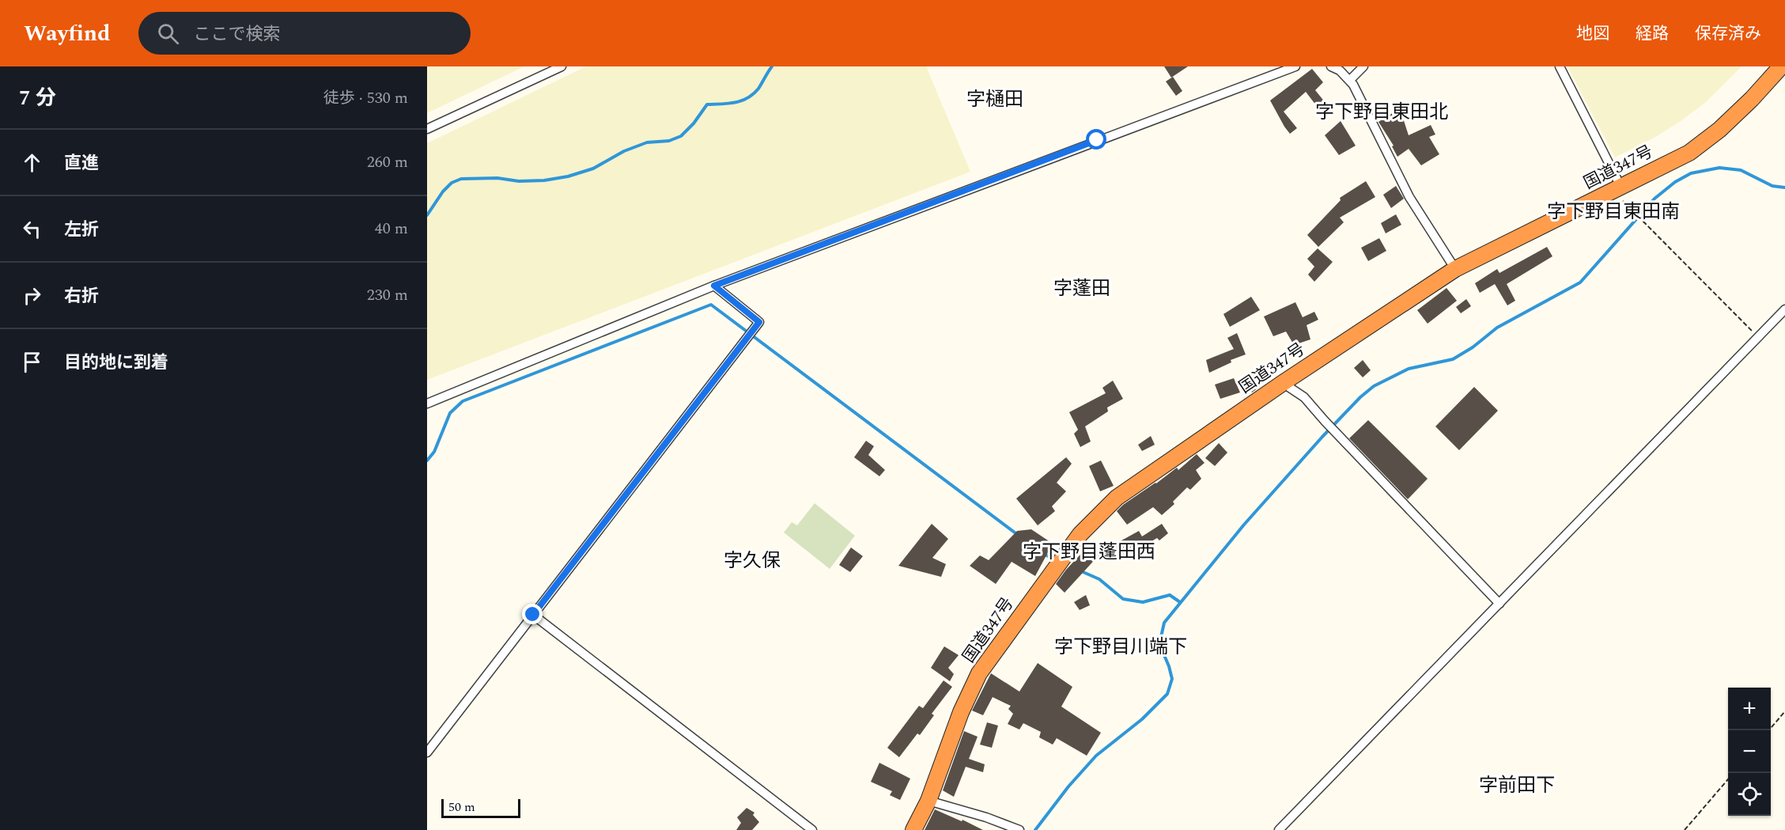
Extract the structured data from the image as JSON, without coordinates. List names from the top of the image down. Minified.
{"streets":{"highway":["国道347号"]},"districts":["字樋田","字下野目東田北","字下野目東田南","字蓬田","字下野目蓬田西","字久保","字下野目川端下","字前田下"],"scale_bar":"50 m","page":{"header":"Wayfind","search":"ここで検索","nav":["地図","経路","保存済み"],"heading":["7 分","徒歩 · 530 m"],"list":[["直進","260 m"],["左折","40 m"],["右折","230 m"],"目的地に到着"],"map_buttons":["+","−"],"scale":"50 m"}}
